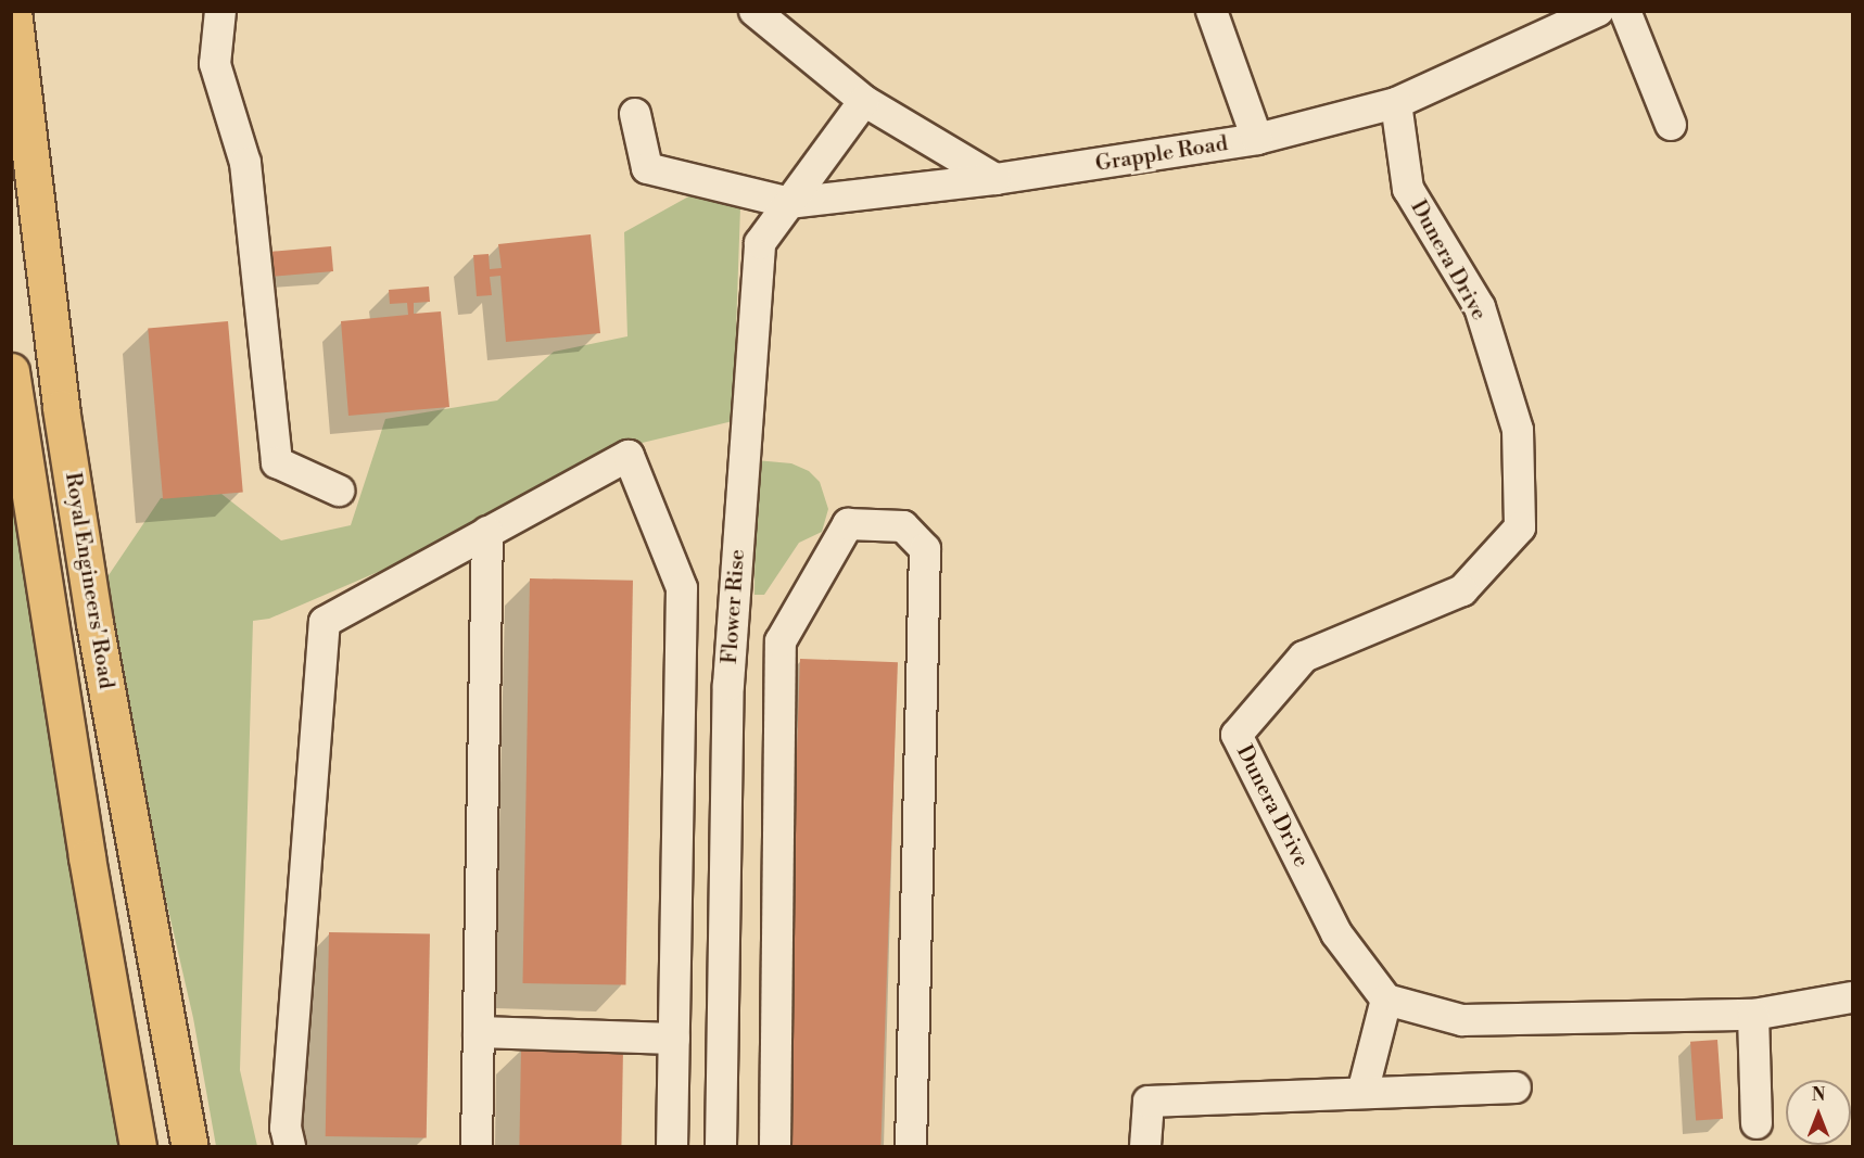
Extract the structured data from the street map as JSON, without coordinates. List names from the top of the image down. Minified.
{"streets":{"highway":["Royal Engineers' Road"],"street":["Grapple Road","Dunera Drive","Flower Rise"]},"crossings":[["Grapple Road","Dunera Drive"],["Grapple Road","Flower Rise"]],"north":"top"}
